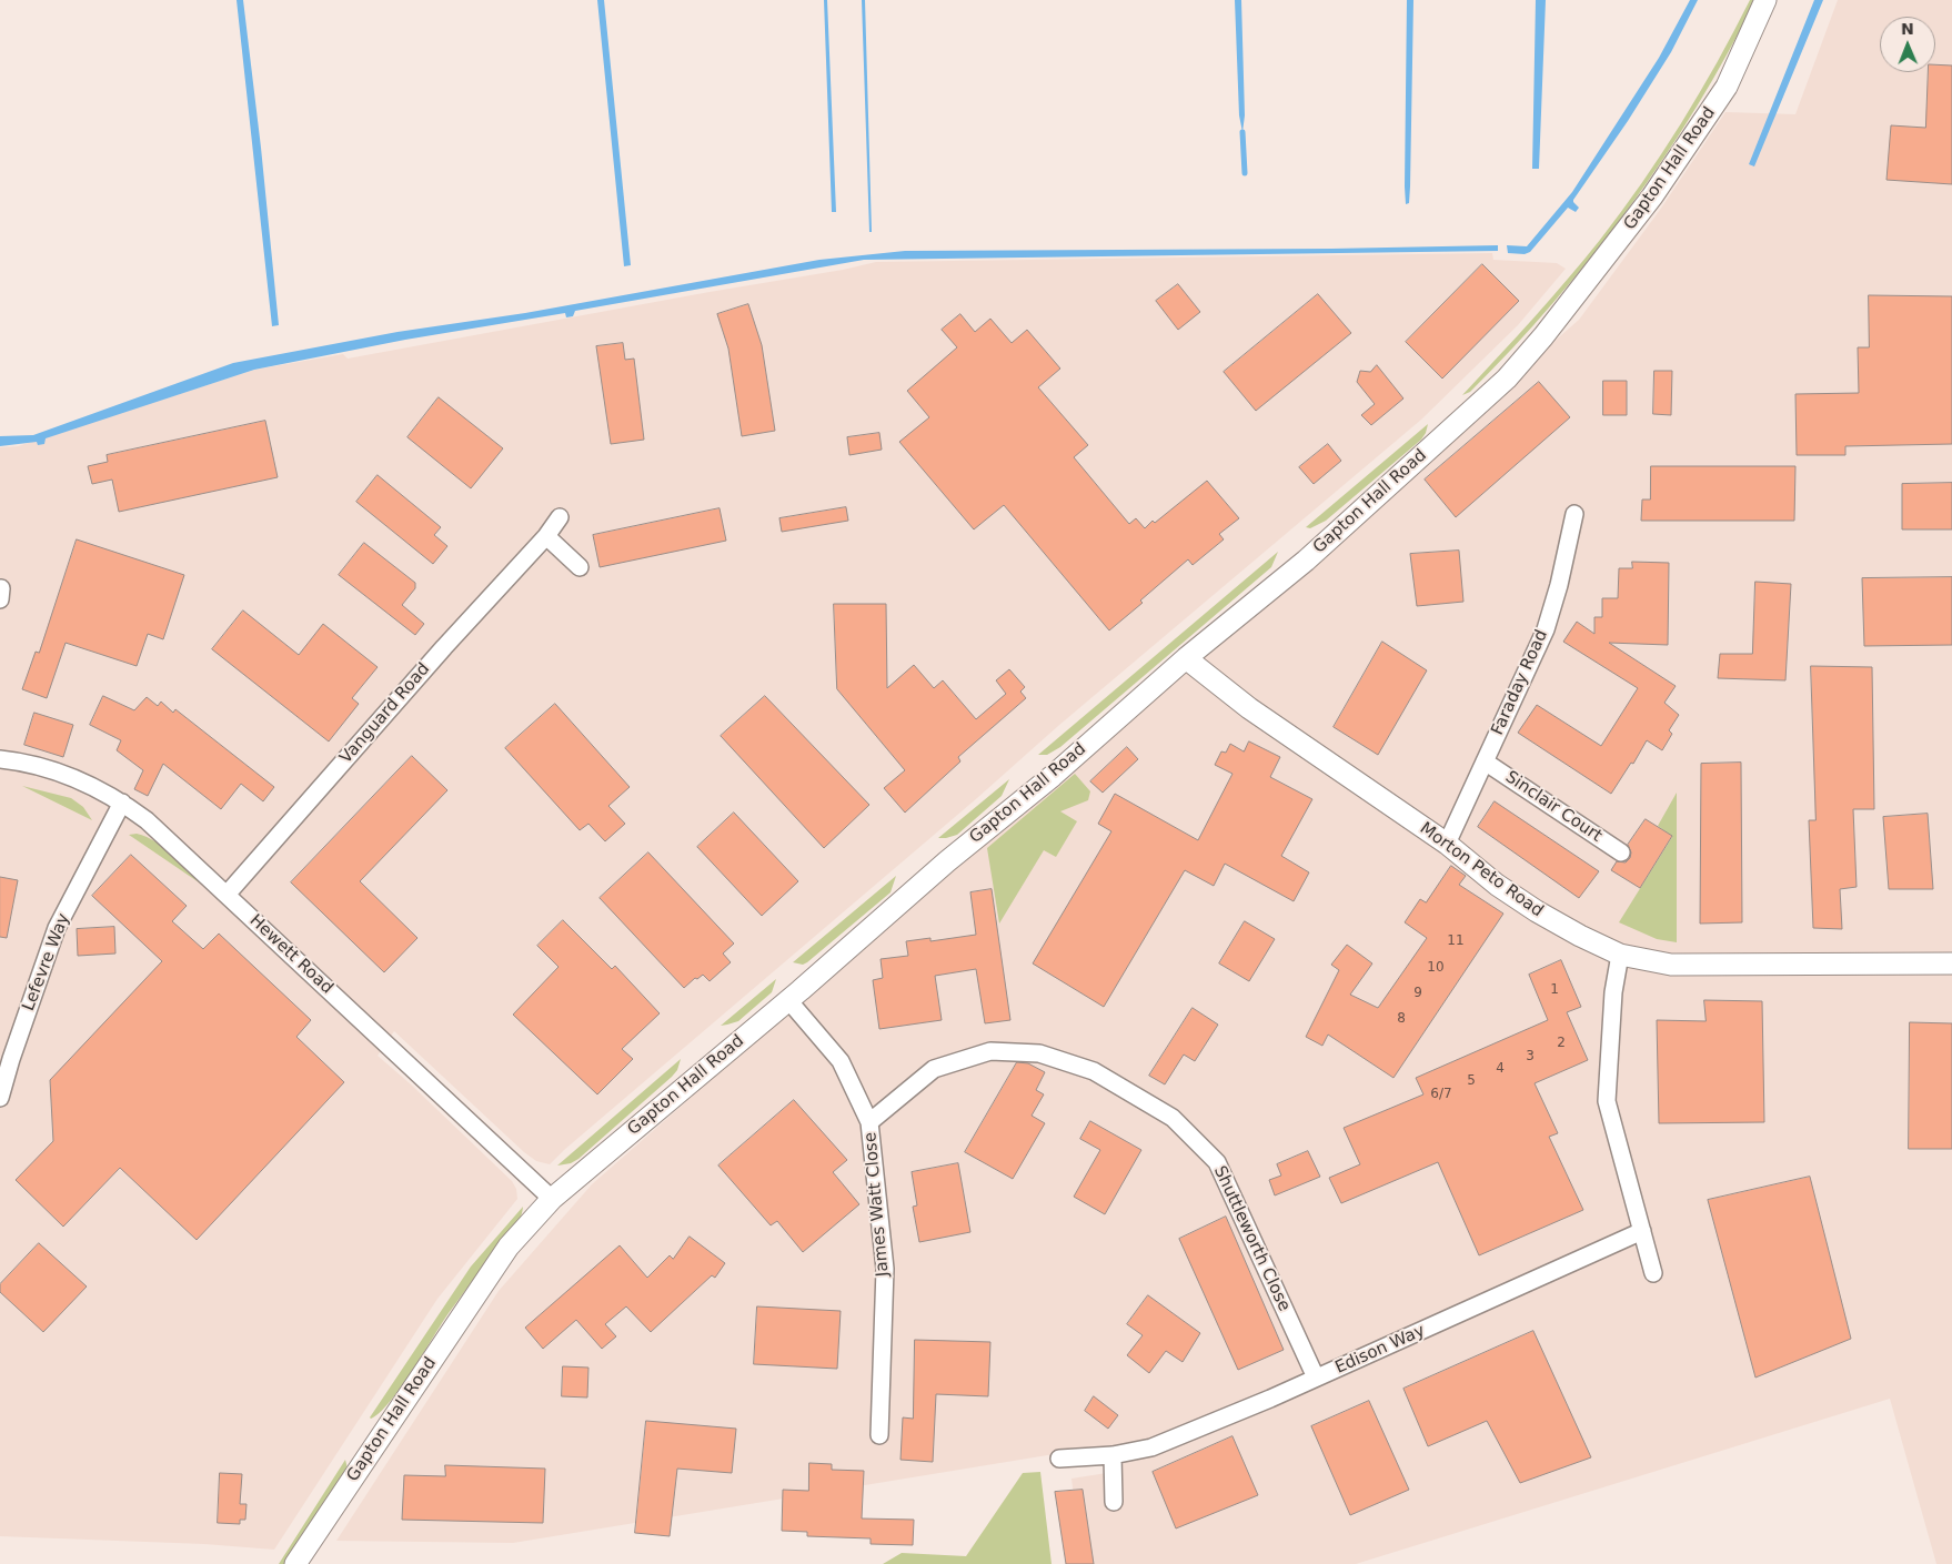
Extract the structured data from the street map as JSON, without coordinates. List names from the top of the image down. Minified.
{"streets":{"street":["Gapton Hall Road","Faraday Road","Vanguard Road","Sinclair Court","Morton Peto Road","Hewett Road","Lefevre Way","James Watt Close","Shuttleworth Close","Edison Way"]},"crossings":[["Gapton Hall Road","Morton Peto Road"],["Gapton Hall Road","Hewett Road"],["Gapton Hall Road","James Watt Close"],["Faraday Road","Sinclair Court"],["Faraday Road","Morton Peto Road"],["Vanguard Road","Hewett Road"],["Hewett Road","Lefevre Way"],["James Watt Close","Shuttleworth Close"],["Shuttleworth Close","Edison Way"]],"house_numbers":["11","10","1","9","8","2","3","4","5","6/7"],"north":"top"}
